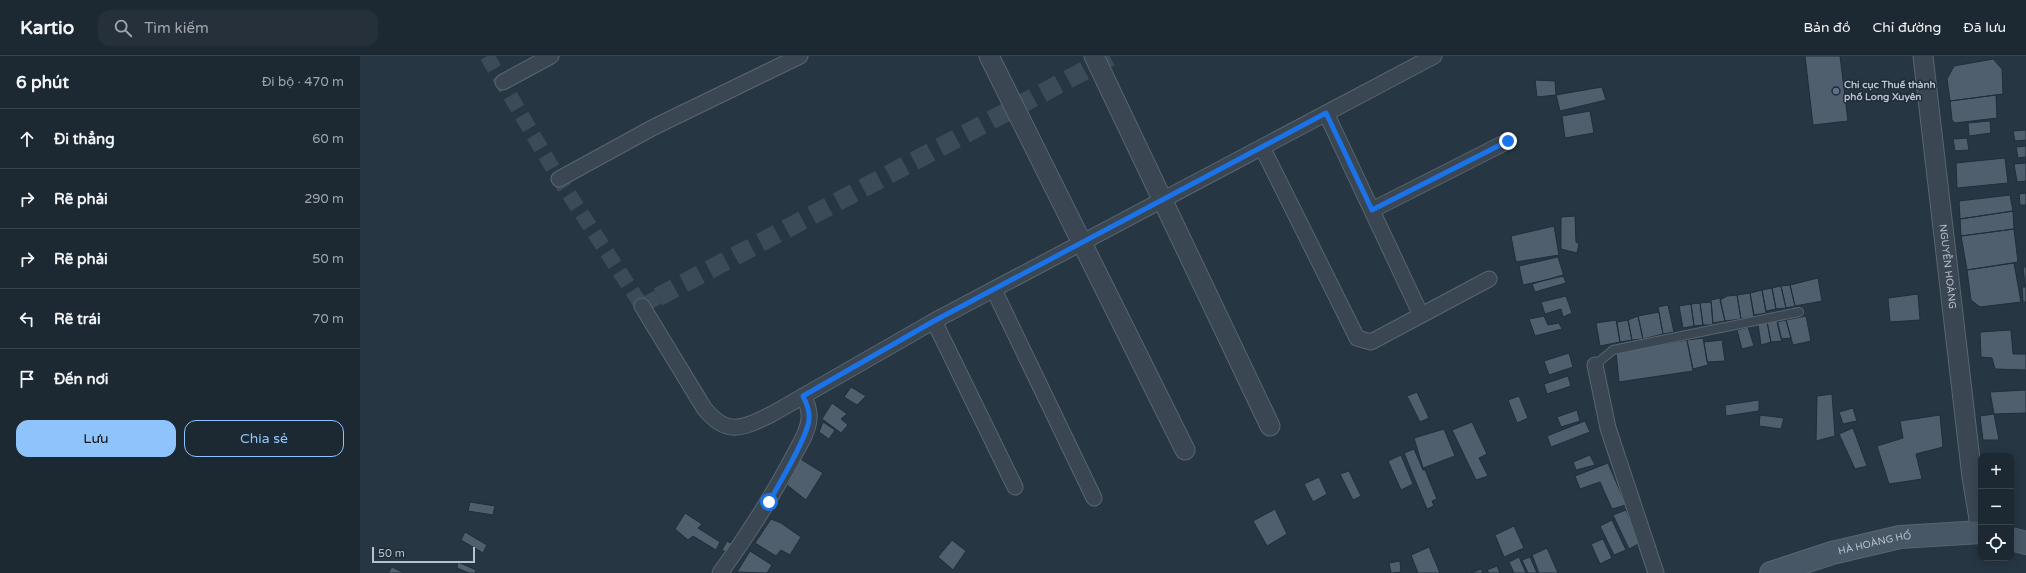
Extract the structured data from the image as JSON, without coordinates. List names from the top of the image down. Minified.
{"streets":{"main road":["HÀ HOÀNG HỔ"],"street":["NGUYỄN HOÀNG"]},"places":["Chi cục Thuế thành phố Long Xuyên"],"scale_bar":"50 m","page":{"header":"Kartio","search":"Tìm kiếm","nav":["Bản đồ","Chỉ đường","Đã lưu"],"heading":["6 phút","Đi bộ · 470 m"],"list":[["Đi thẳng","60 m"],["Rẽ phải","290 m"],["Rẽ phải","50 m"],["Rẽ trái","70 m"],"Đến nơi"],"buttons":["Lưu","Chia sẻ"],"map_buttons":["+","−"],"scale":"50 m"}}
